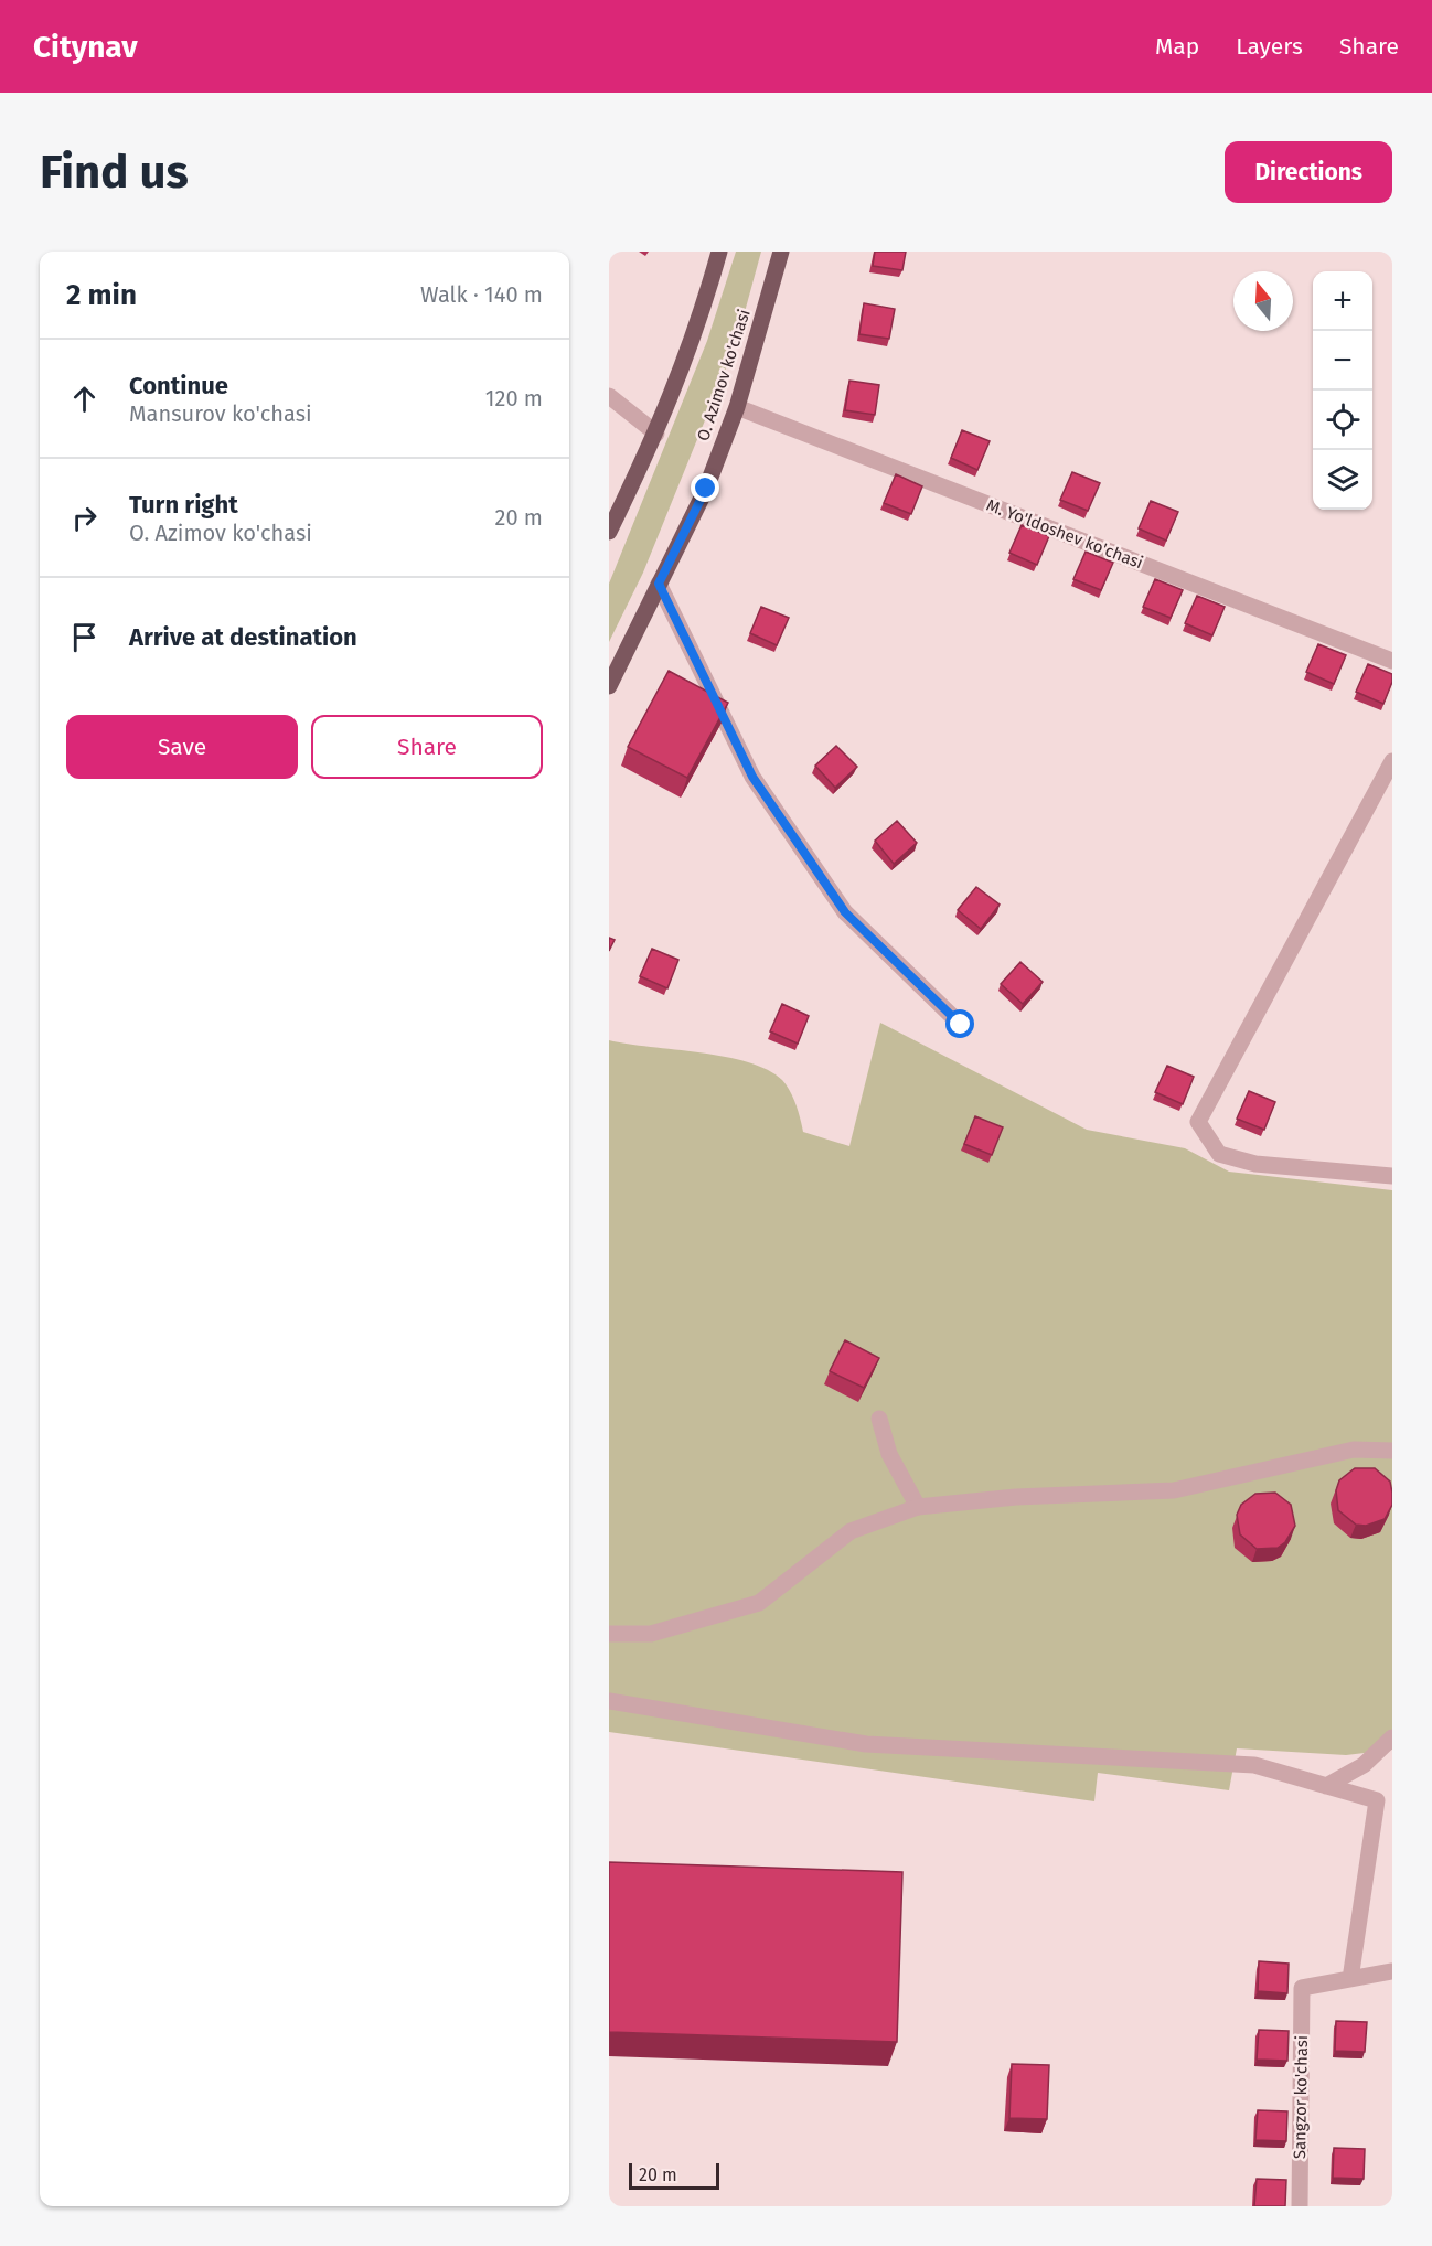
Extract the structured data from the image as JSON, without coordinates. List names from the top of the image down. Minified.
{"streets":{"main road":["O. Azimov ko'chasi"],"street":["M. Yo'ldoshev ko'chasi","Sangzor ko'chasi"]},"crossings":[["O. Azimov ko'chasi","M. Yo'ldoshev ko'chasi"]],"scale_bar":"20 m","north":"top","page":{"header":"Citynav","nav":["Map","Layers","Share"],"buttons":["Directions",["Save","Share"]],"title":"Find us","heading":["2 min","Walk · 140 m"],"map_buttons":["+","−"],"list":[["Continue","Mansurov ko'chasi","120 m"],["Turn right","O. Azimov ko'chasi","20 m"],"Arrive at destination"],"scale":"20 m"}}
